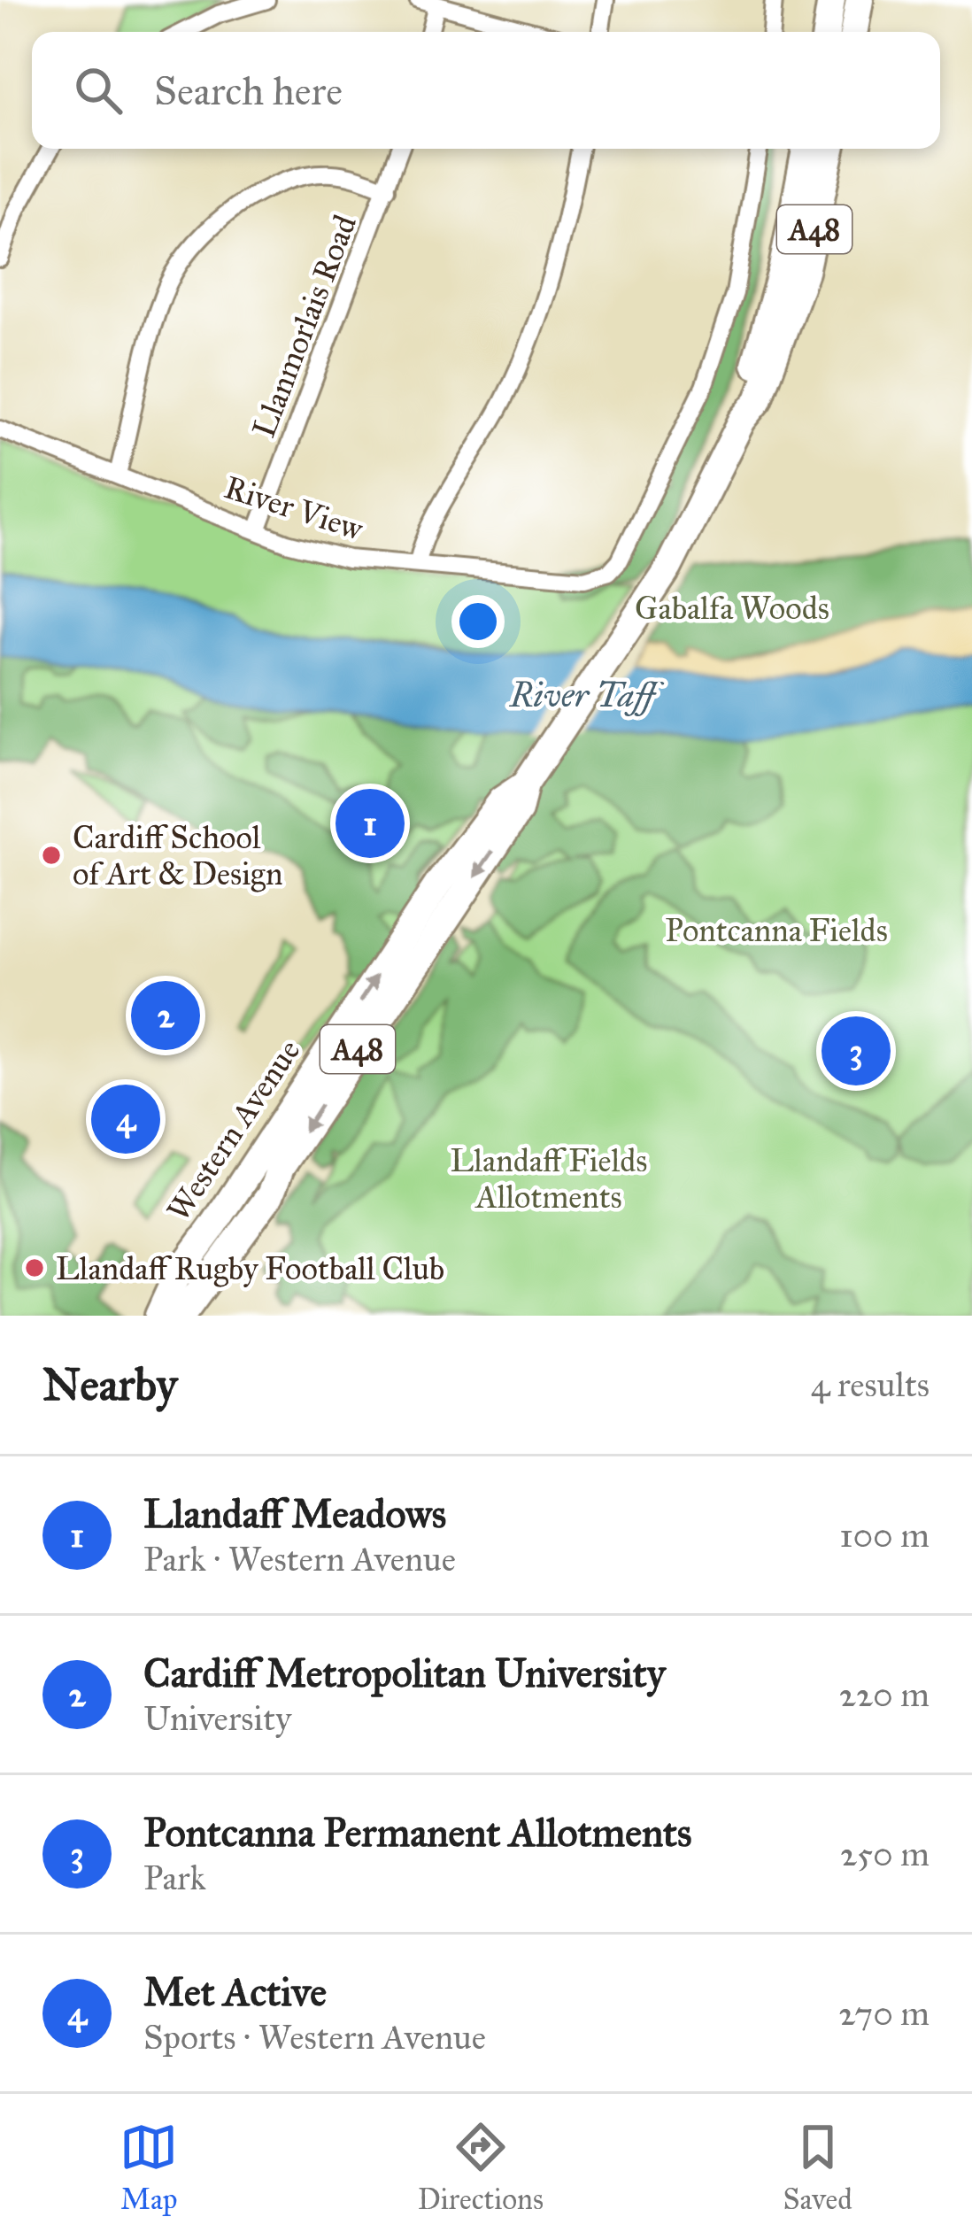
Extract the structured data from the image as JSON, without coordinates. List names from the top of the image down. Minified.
{"streets":{"highway":["A48","Western Avenue"],"street":["Llanmorlais Road","River View"]},"crossings":[["Llanmorlais Road","River View"]],"water":["River Taff"],"parks":["Gabalfa Woods","Pontcanna Fields","Llandaff Fields Allotments"],"places":["Cardiff School of Art & Design","Llandaff Rugby Football Club"],"page":{"search":"Search here","pins":["1","2","3","4"],"heading":["Nearby","4 results"],"list":[{"mark":"1","name":"Llandaff Meadows","note":"Park · Western Avenue","value":"100 m"},{"mark":"2","name":"Cardiff Metropolitan University","note":"University","value":"220 m"},{"mark":"3","name":"Pontcanna Permanent Allotments","note":"Park","value":"250 m"},{"mark":"4","name":"Met Active","note":"Sports · Western Avenue","value":"270 m"}],"nav":["Map","Directions","Saved"]}}
